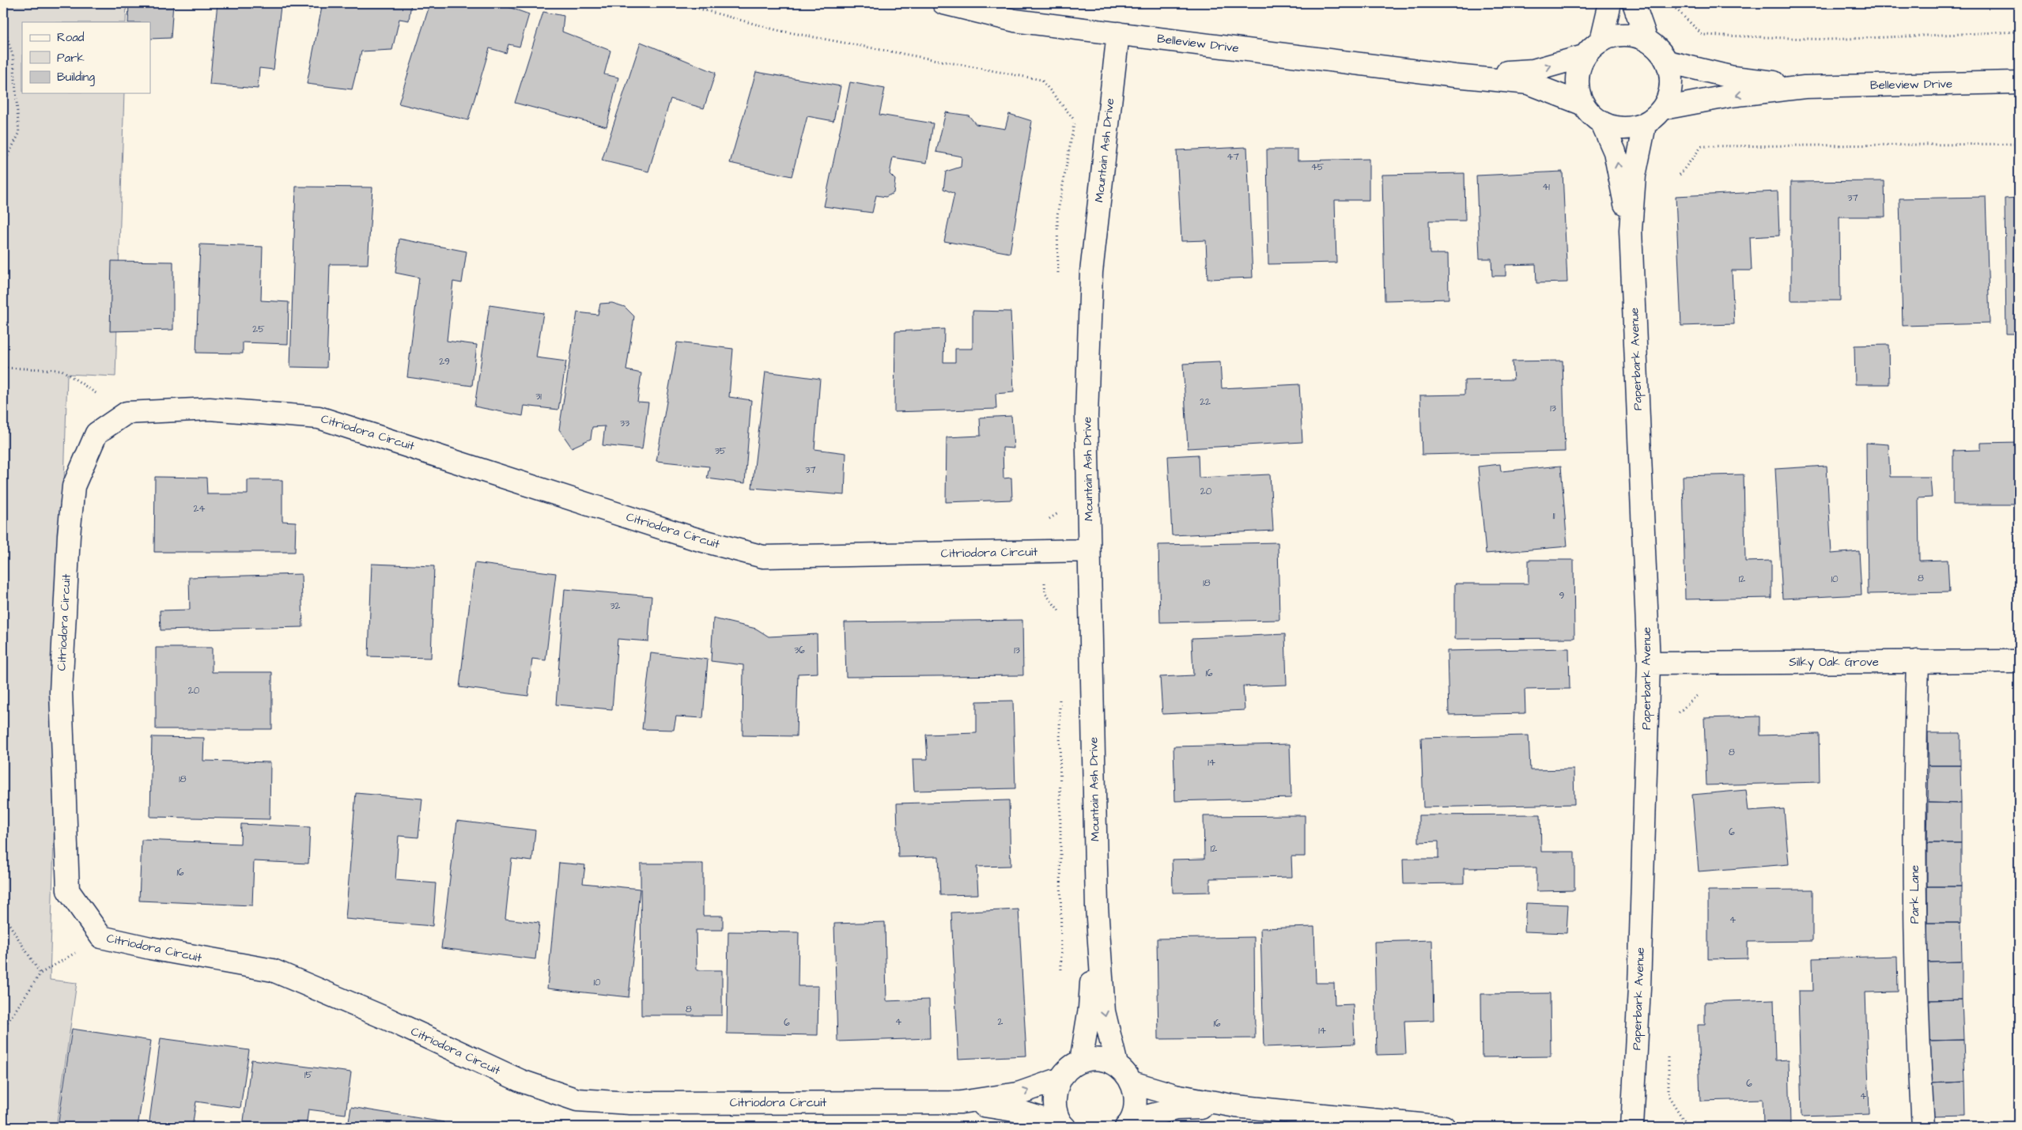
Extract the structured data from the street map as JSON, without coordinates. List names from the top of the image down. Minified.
{"streets":{"street":["Belleview Drive","Mountain Ash Drive","Paperbark Avenue","Citriodora Circuit","Silky Oak Grove","Park Lane"]},"crossings":[["Belleview Drive","Mountain Ash Drive"],["Belleview Drive","Paperbark Avenue"],["Mountain Ash Drive","Citriodora Circuit"],["Paperbark Avenue","Silky Oak Grove"],["Silky Oak Grove","Park Lane"]],"house_numbers":["47","45","41","37","25","29","31","22","13","33","35","37","20","24","11","8","12","10","18","9","32","36","13","16","20","8","14","18","6","12","16","4","10","8","4","2","6","16","14","15","6","4"],"legend":["Road","Park","Building"]}
